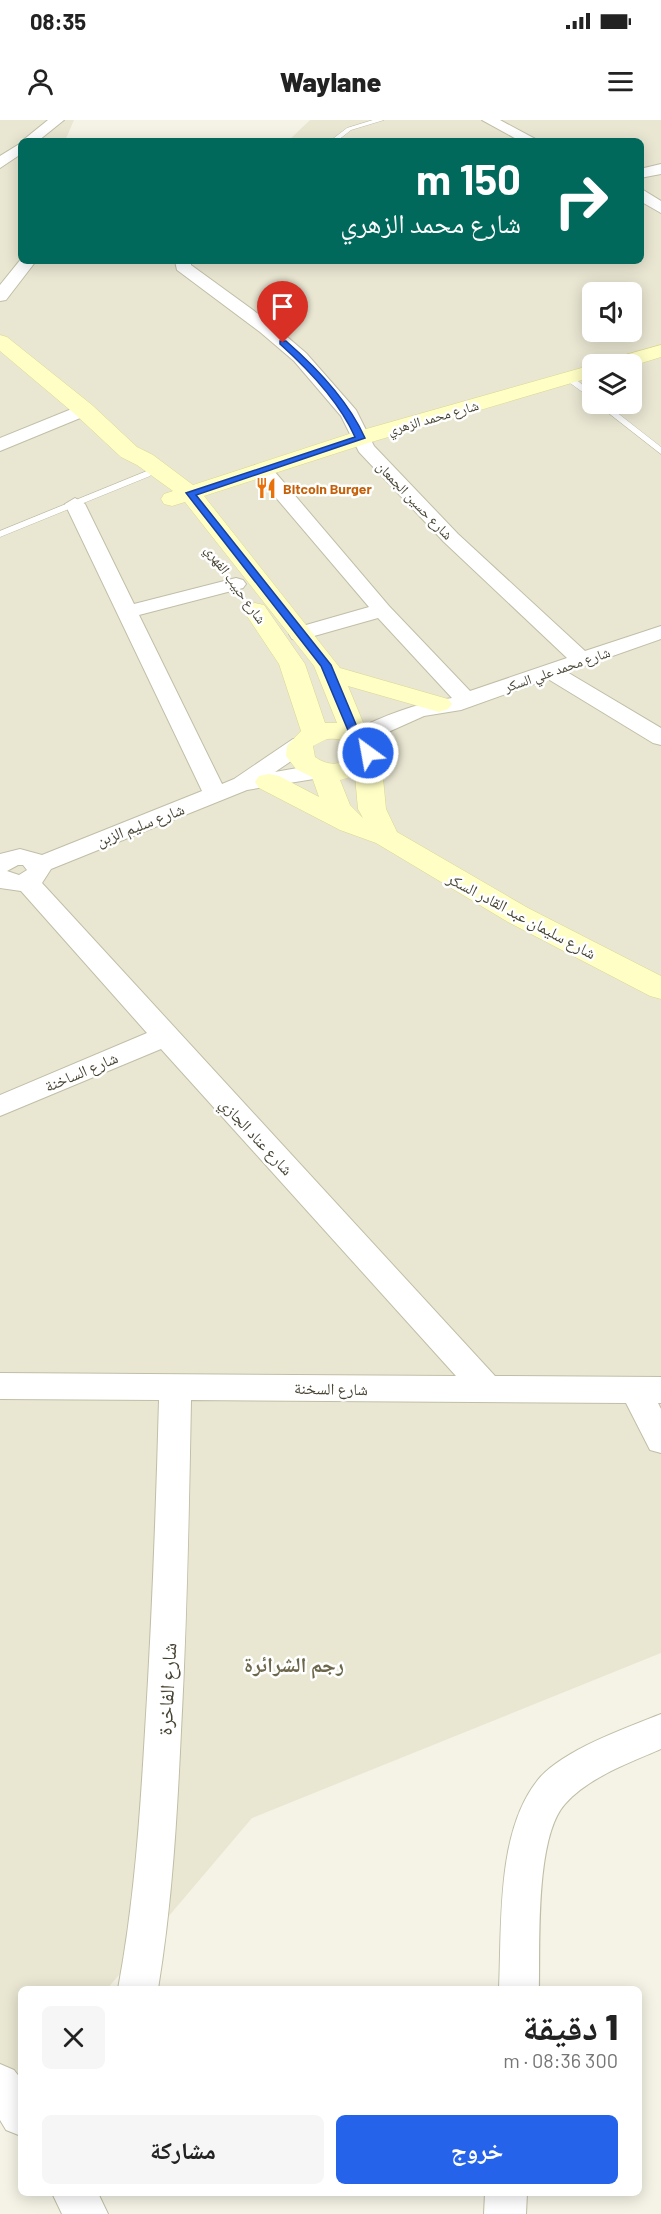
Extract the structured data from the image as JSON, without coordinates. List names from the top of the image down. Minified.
{"streets":{"street":["شارع محمد الزهري","شارع حسين الجمعان","شارع حبيب الفهري","شارع محمد علي السكر","شارع سليم الزبن","شارع سليمان عبد القادر السكر","شارع الساخنة","شارع عناد الجازي","شارع السخنة","شارع الفاخرة"]},"crossings":[["شارع محمد الزهري","شارع حسين الجمعان"],["شارع محمد الزهري","شارع حبيب الفهري"],["شارع حسين الجمعان","شارع محمد علي السكر"],["شارع حبيب الفهري","شارع محمد علي السكر"],["شارع حبيب الفهري","شارع سليم الزبن"],["شارع حبيب الفهري","شارع سليمان عبد القادر السكر"],["شارع سليم الزبن","شارع سليمان عبد القادر السكر"],["شارع سليم الزبن","شارع عناد الجازي"],["شارع الساخنة","شارع عناد الجازي"],["شارع عناد الجازي","شارع السخنة"],["شارع السخنة","شارع الفاخرة"]],"districts":["رجم الشرائرة"],"places":{"restaurant":["Bitcoin Burger"]},"page":{"status":"08:35","header":"Waylane","turn":["150 m","شارع محمد الزهري"],"heading":["1 دقيقة","300 m · 08:36"],"buttons":["خروج","مشاركة"]}}
